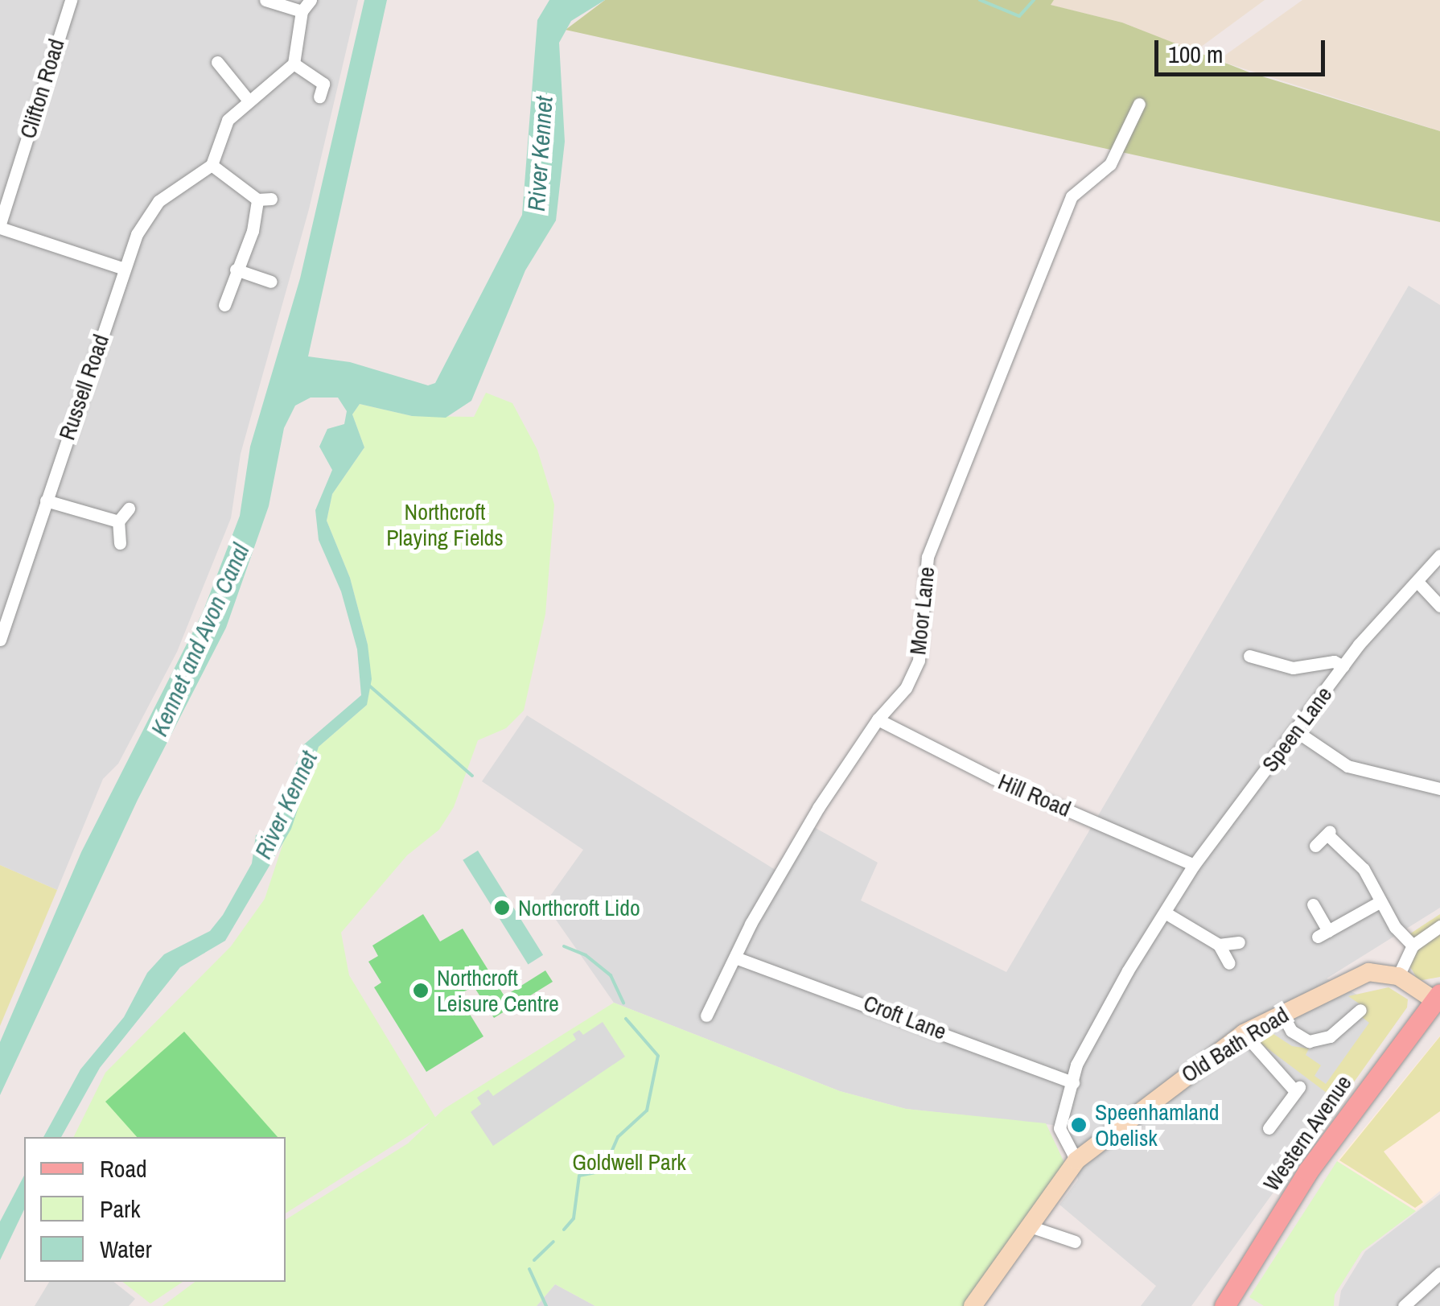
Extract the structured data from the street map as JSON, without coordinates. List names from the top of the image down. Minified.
{"streets":{"main road":["Western Avenue"],"street":["Clifton Road","Russell Road","Moor Lane","Speen Lane","Hill Road","Croft Lane","Old Bath Road"]},"crossings":[["Moor Lane","Hill Road"],["Moor Lane","Croft Lane"],["Speen Lane","Hill Road"],["Speen Lane","Croft Lane"],["Speen Lane","Old Bath Road"]],"water":["River Kennet","Kennet and Avon Canal"],"parks":["Northcroft Playing Fields","Goldwell Park"],"places":["Northcroft Lido","Northcroft Leisure Centre","Speenhamland Obelisk"],"legend":["Road","Park","Water"],"scale_bar":"100 m"}
